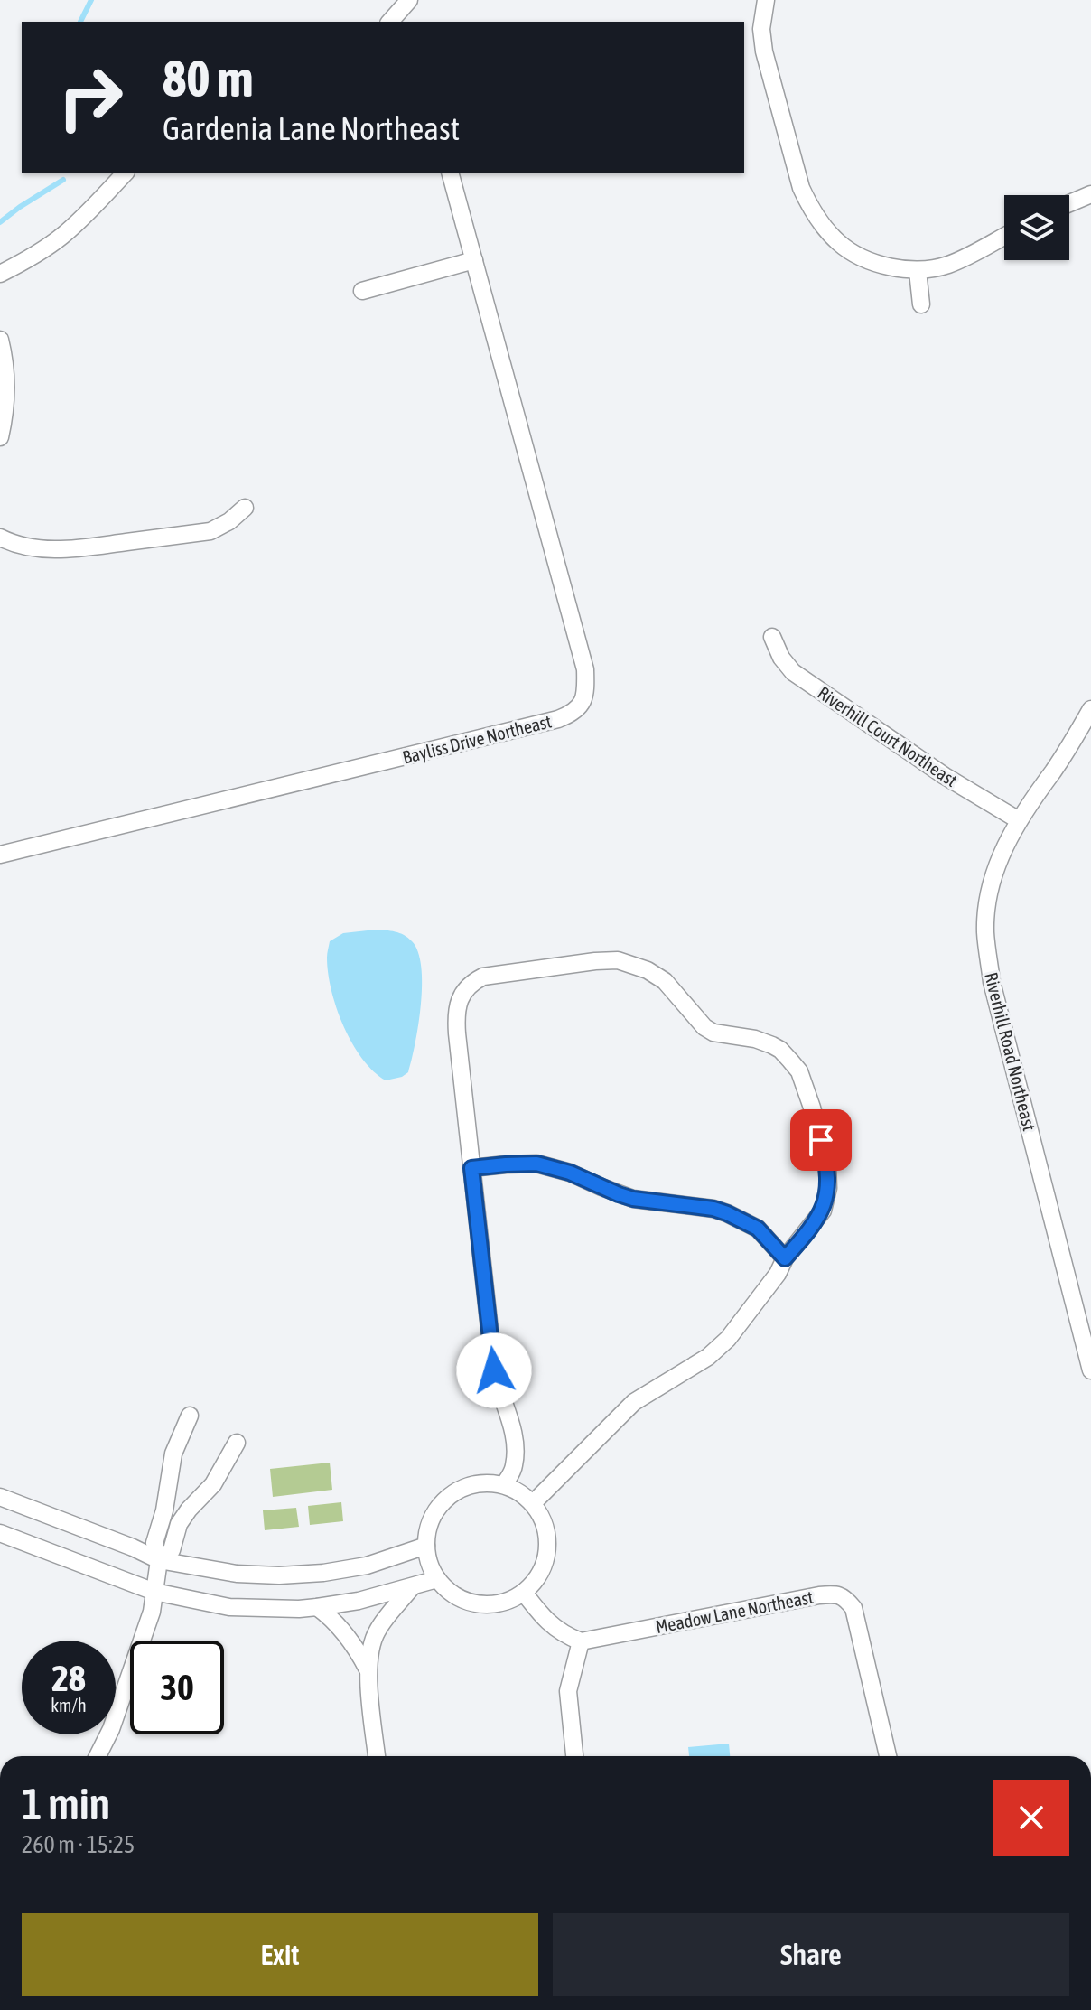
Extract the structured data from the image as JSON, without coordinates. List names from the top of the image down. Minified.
{"streets":{"street":["Riverhill Court Northeast","Bayliss Drive Northeast","Riverhill Road Northeast","Meadow Lane Northeast"]},"crossings":[["Riverhill Court Northeast","Riverhill Road Northeast"]],"page":{"turn":["80 m","Gardenia Lane Northeast"],"speed":"28 km/h","limit":"30","heading":["1 min","260 m · 15:25"],"buttons":["Exit","Share"]}}
